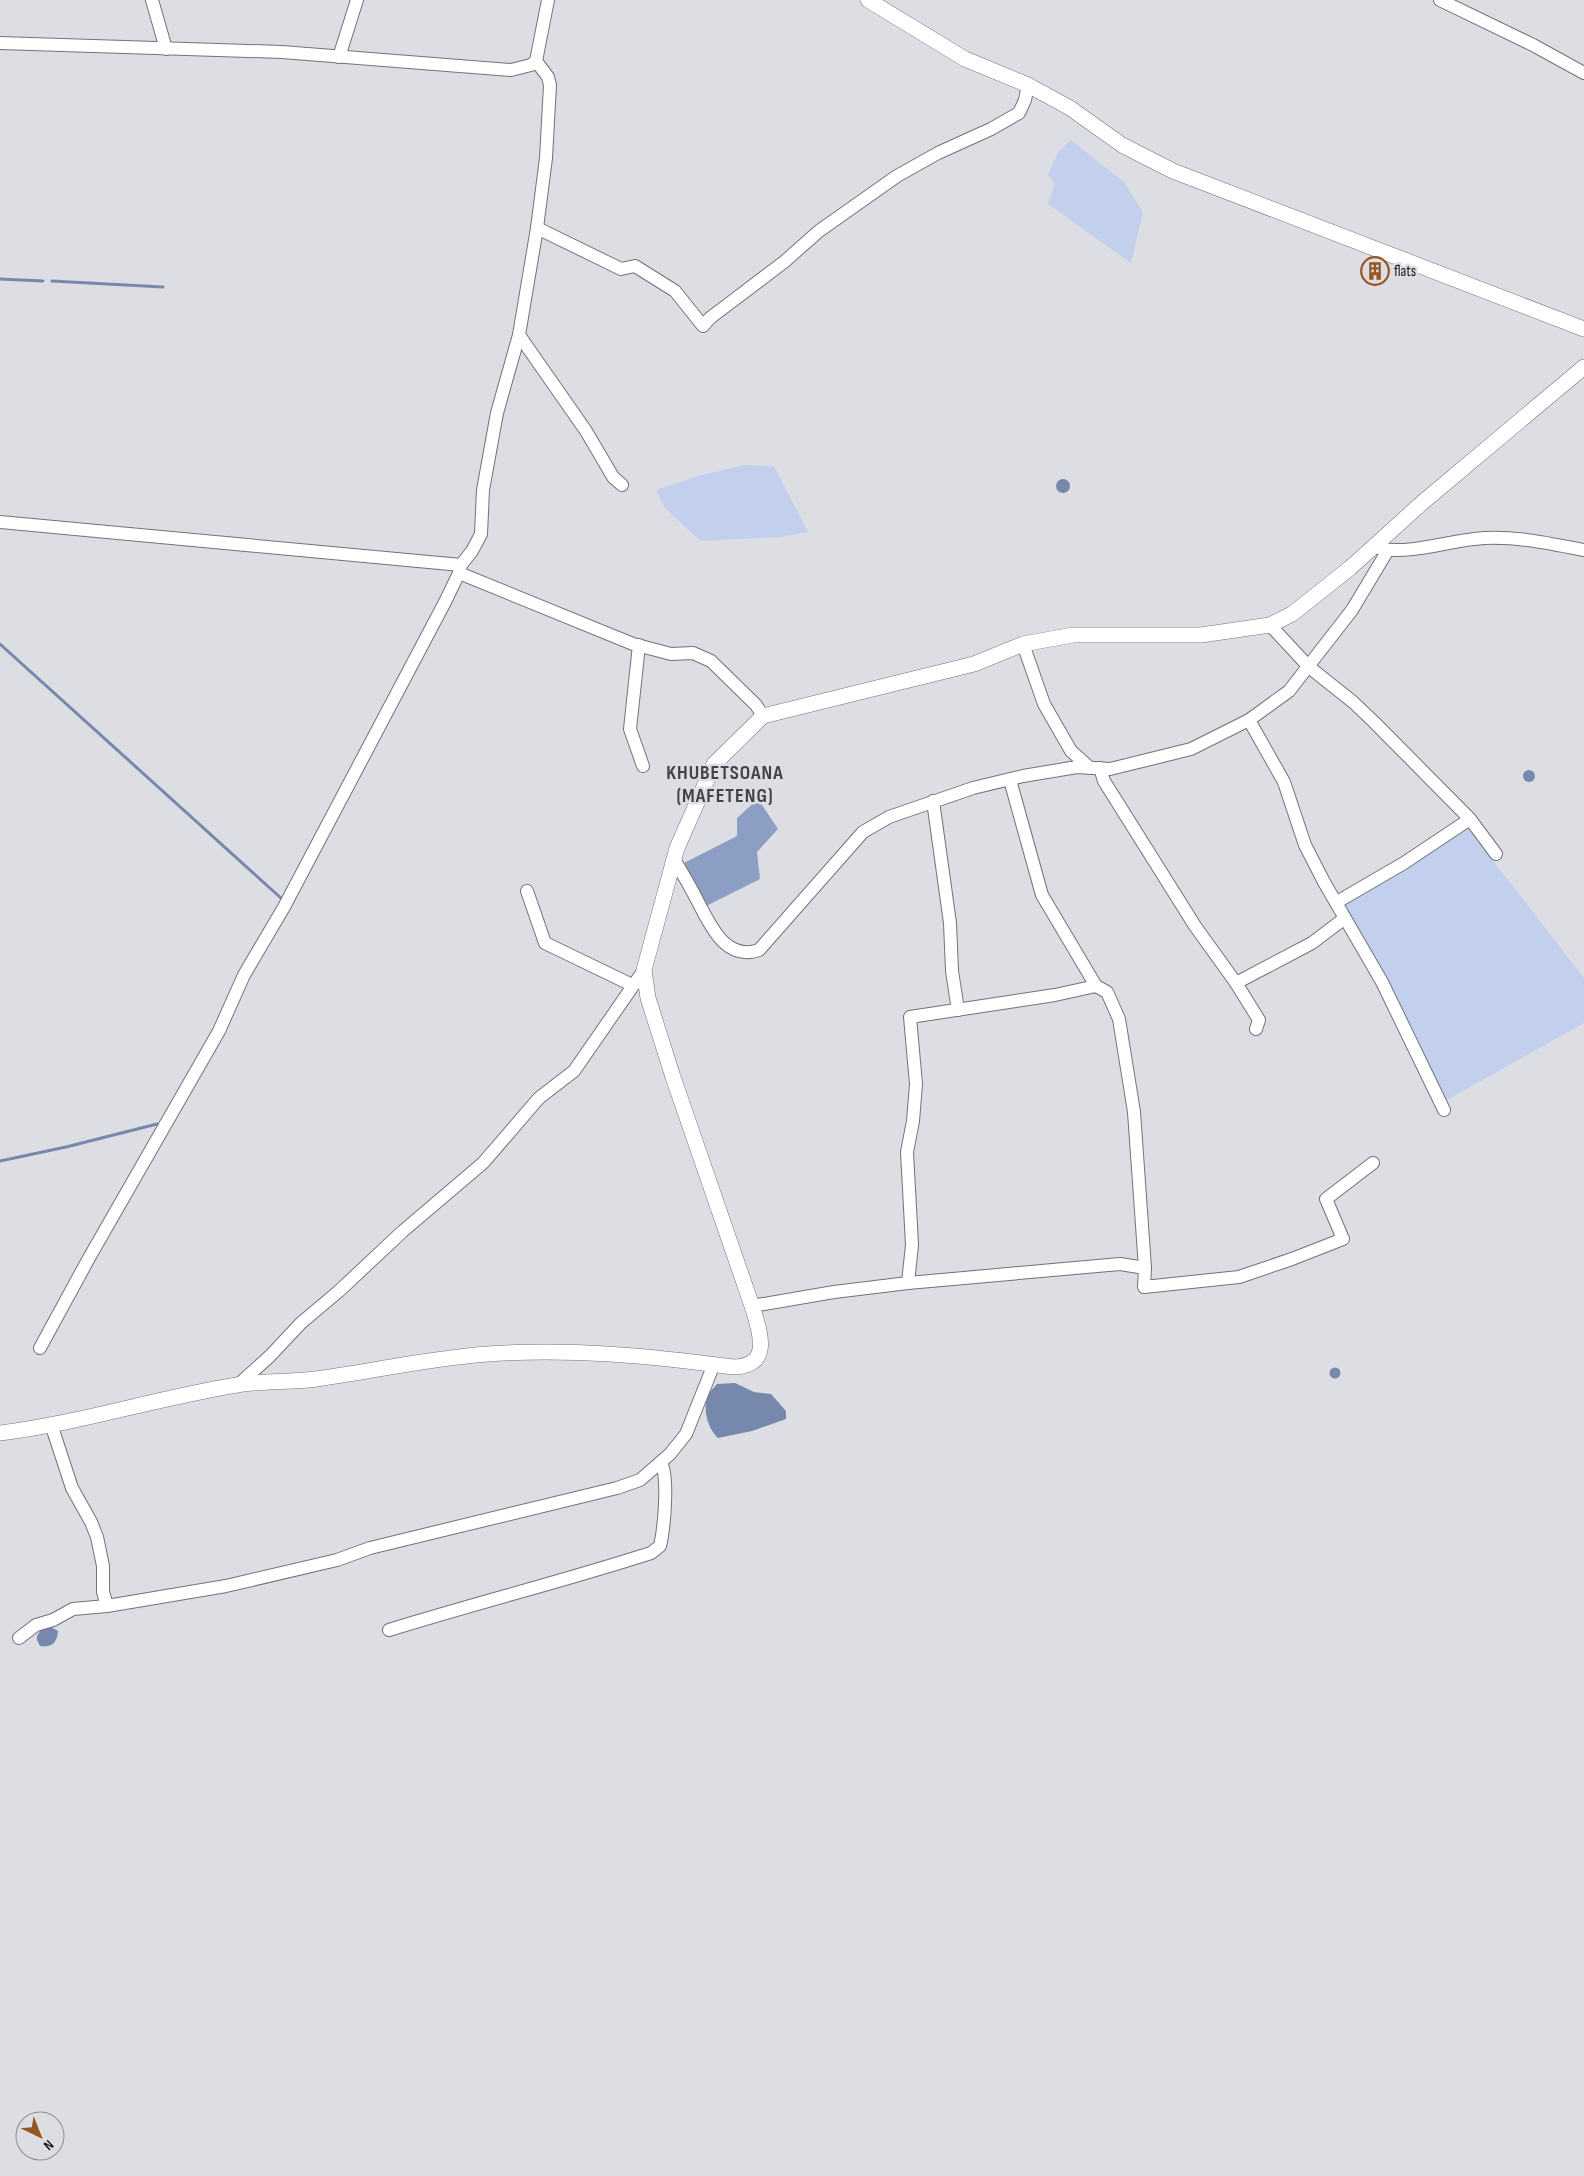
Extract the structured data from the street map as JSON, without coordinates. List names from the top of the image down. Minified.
{"districts":["KHUBETSOANA (MAFETENG)"],"places":{"building":["flats"]},"north":"bottom right"}
